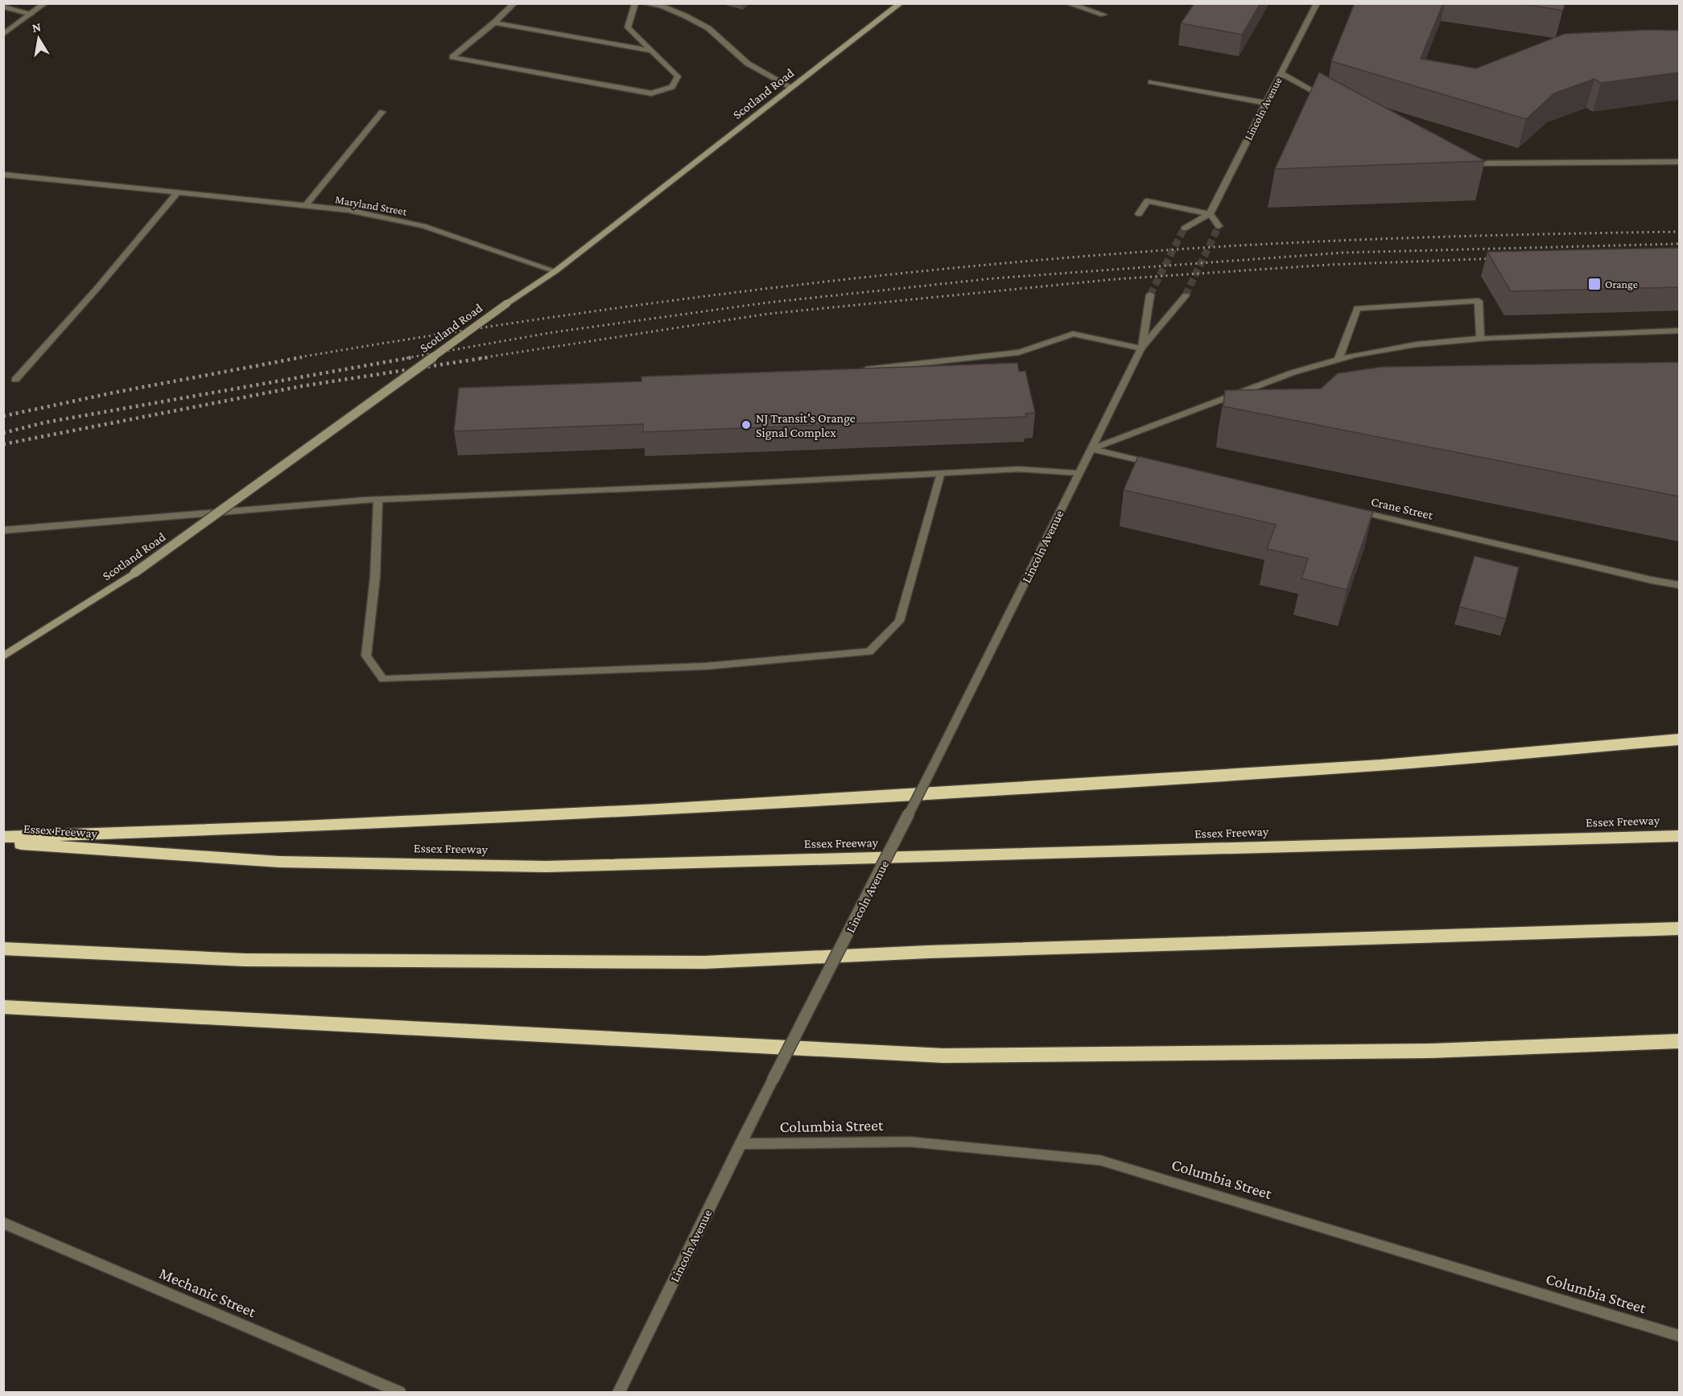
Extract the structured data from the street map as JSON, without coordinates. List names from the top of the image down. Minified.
{"streets":{"highway":["Essex Freeway"],"main road":["Scotland Road"],"street":["Lincoln Avenue","Maryland Street","Crane Street","Columbia Street","Mechanic Street"]},"crossings":[["Scotland Road","Maryland Street"],["Lincoln Avenue","Columbia Street"]],"places":{"transit":["Orange"],"other":["NJ Transit's Orange Signal Complex"]},"north":"top"}
